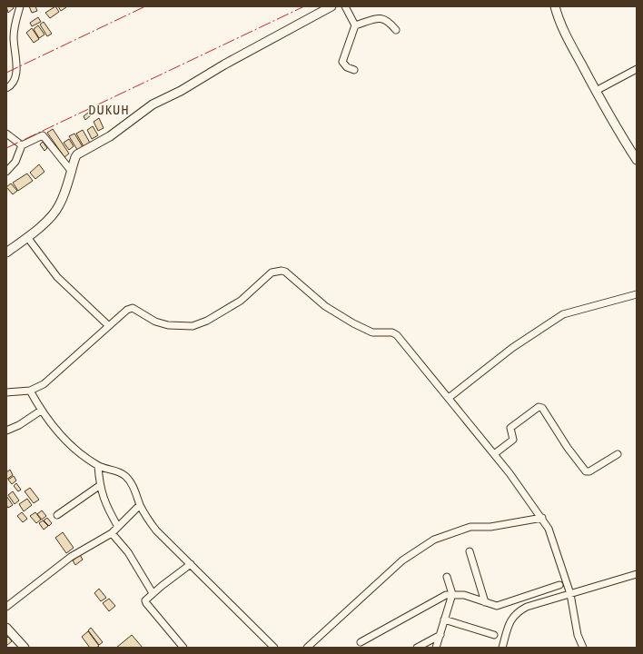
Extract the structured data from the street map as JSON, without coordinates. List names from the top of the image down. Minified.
{"districts":["DUKUH"]}
